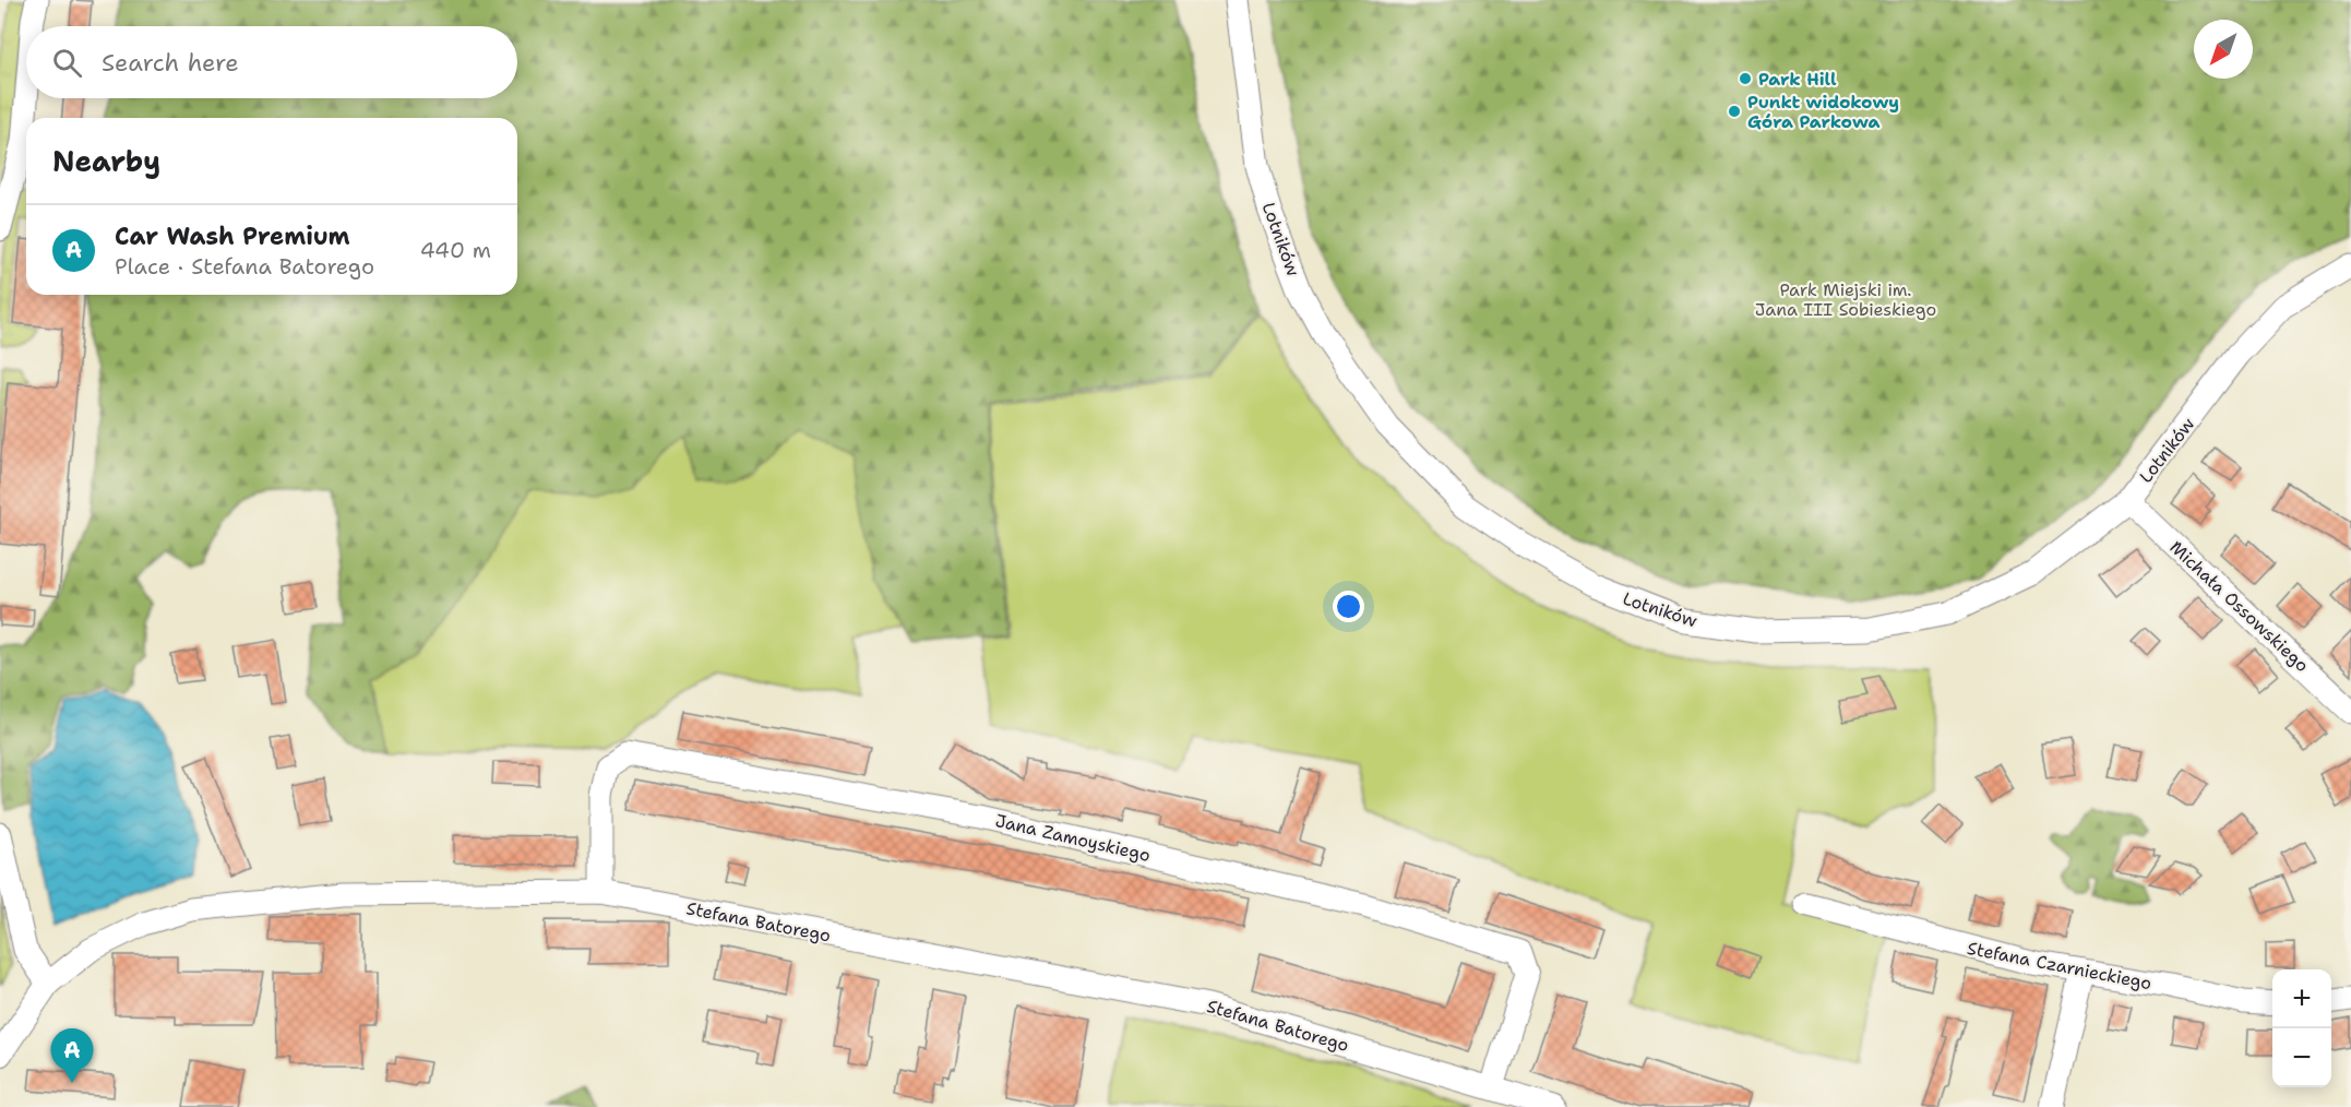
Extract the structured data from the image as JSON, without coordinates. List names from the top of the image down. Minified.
{"streets":{"street":["Lotników","Michała Ossowskiego","Jana Zamoyskiego","Stefana Batorego","Stefana Czarnieckiego"]},"crossings":[["Lotników","Michała Ossowskiego"],["Jana Zamoyskiego","Stefana Batorego"]],"parks":["Park Miejski im. Jana III Sobieskiego"],"places":["Park Hill","Punkt widokowy Góra Parkowa"],"north":"bottom left","page":{"search":"Search here","heading":"Nearby","list":[{"mark":"A","name":"Car Wash Premium","note":"Place · Stefana Batorego","value":"440 m"}],"map_buttons":["+","−"],"pins":"A"}}
